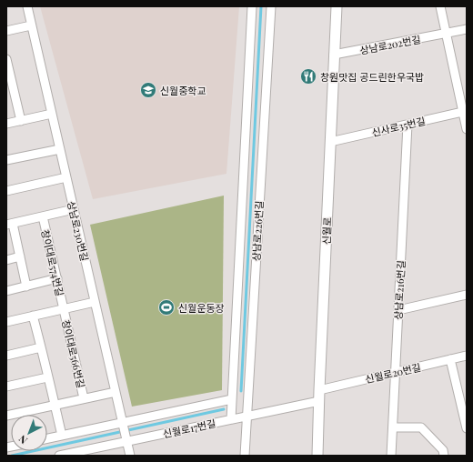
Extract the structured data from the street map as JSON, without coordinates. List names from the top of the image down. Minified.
{"streets":{"street":["상남로202번길","신사로35번길","상남로230번길","상남로226번길","신월로","창이대로574번길","상남로216번길","창이대로566번길","신월로20번길","신월로17번길"]},"crossings":[["상남로202번길","신월로"],["신사로35번길","신월로"],["신사로35번길","상남로216번길"],["상남로230번길","창이대로574번길"],["상남로230번길","창이대로566번길"],["상남로230번길","신월로17번길"],["상남로226번길","신월로17번길"],["신월로","신월로20번길"],["신월로","신월로17번길"],["창이대로574번길","창이대로566번길"],["상남로216번길","신월로20번길"]],"places":{"restaurant":["창원맛집 공드린한우국밥"],"school or university":["신월중학교"],"sports":["신월운동장"]},"north":"bottom left"}
